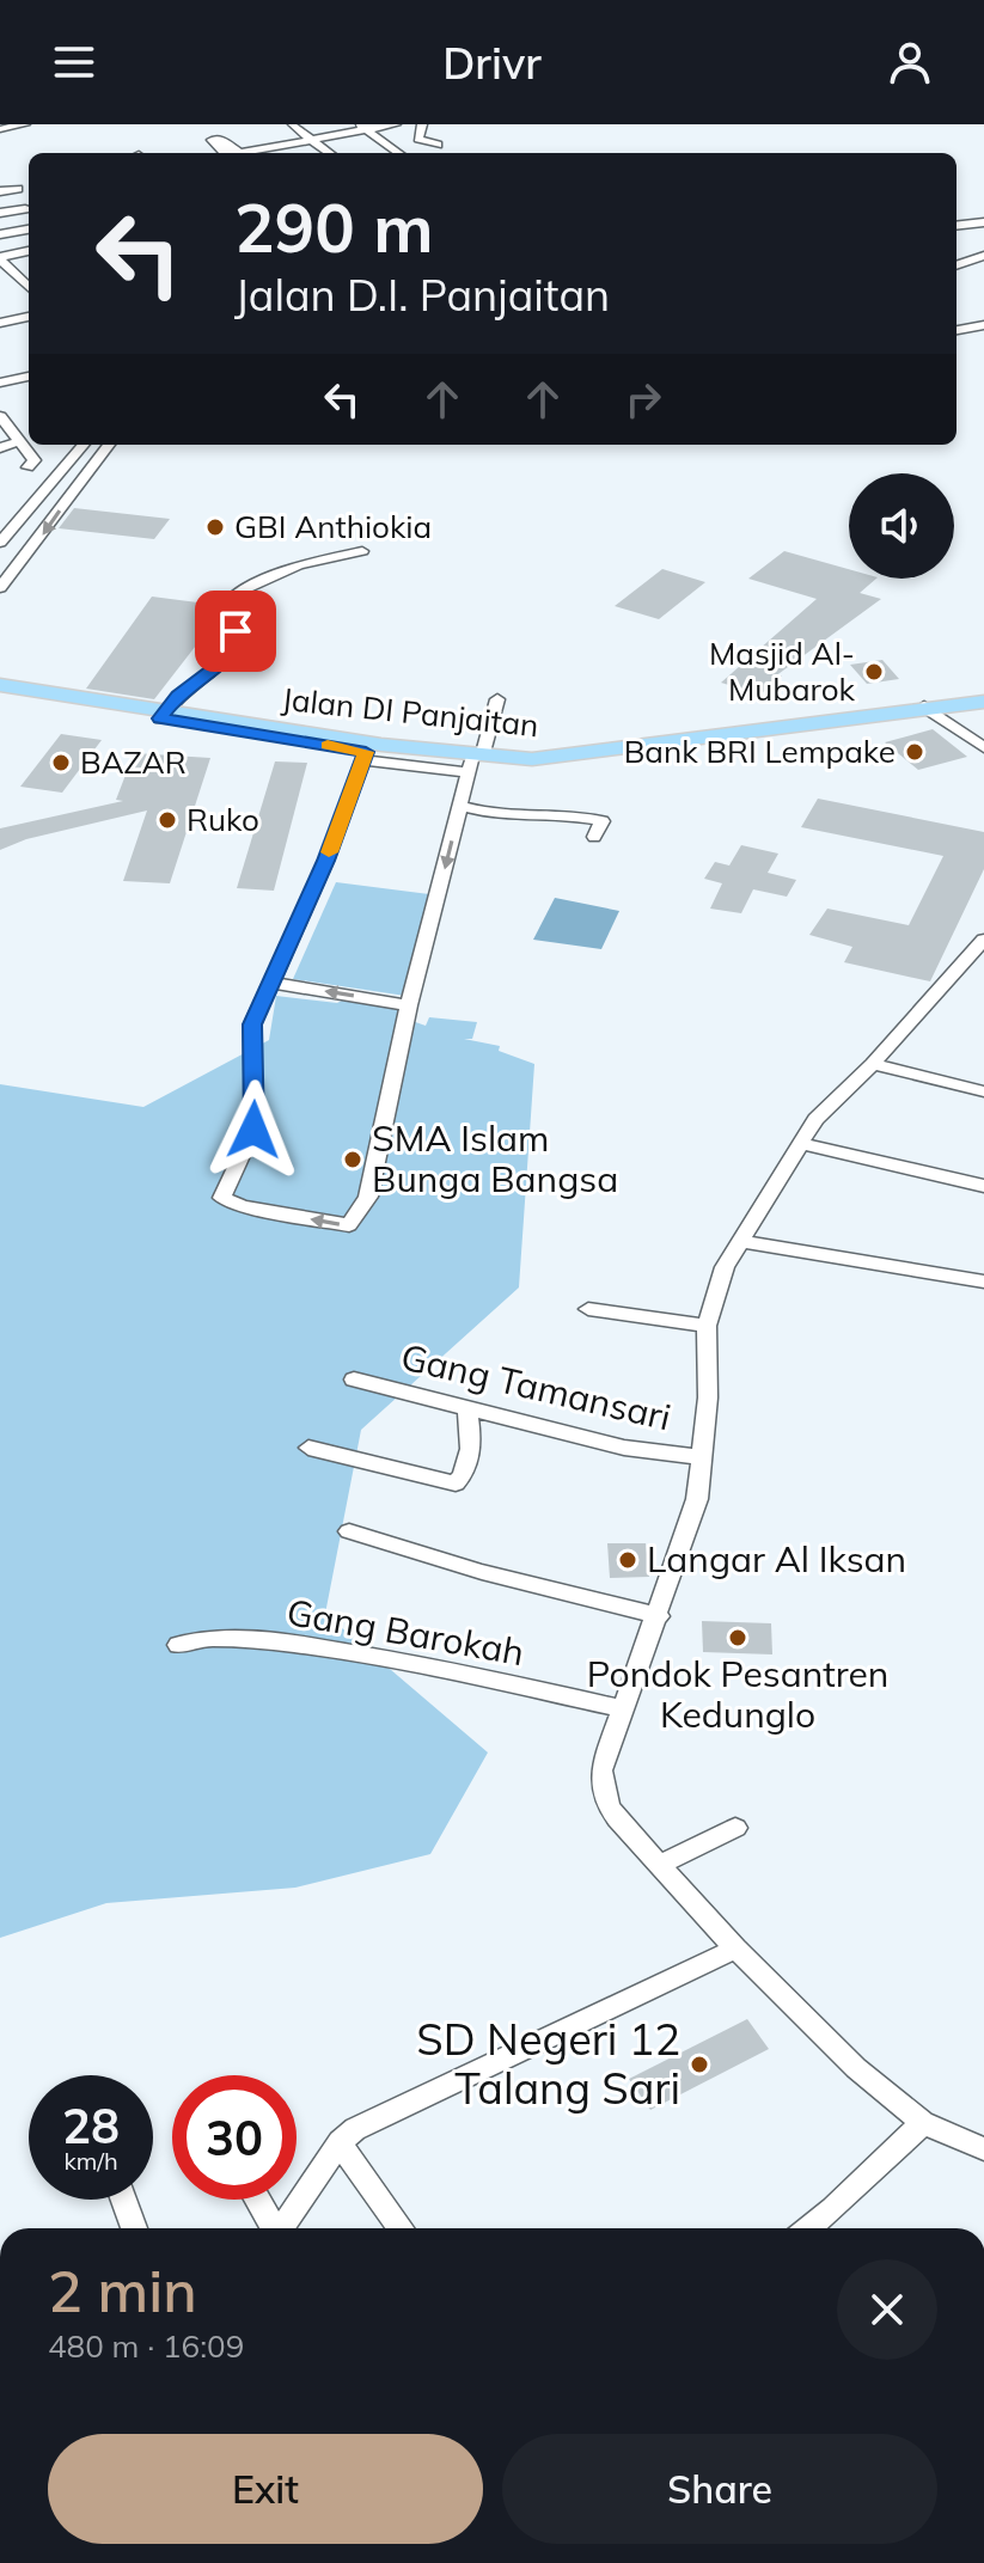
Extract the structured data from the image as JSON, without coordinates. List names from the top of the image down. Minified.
{"streets":{"highway":["Jalan DI Panjaitan"],"street":["Gang Tamansari","Gang Barokah"]},"places":["GBI Anthiokia","Masjid Al- Mubarok","Bank BRI Lempake","BAZAR","Ruko","SMA Islam Bunga Bangsa","Langar Al Iksan","Pondok Pesantren Kedunglo","SD Negeri 12 Talang Sari"],"page":{"header":"Drivr","turn":["290 m","Jalan D.I. Panjaitan"],"speed":"28 km/h","limit":"30","heading":["2 min","480 m · 16:09"],"buttons":["Exit","Share"]}}
